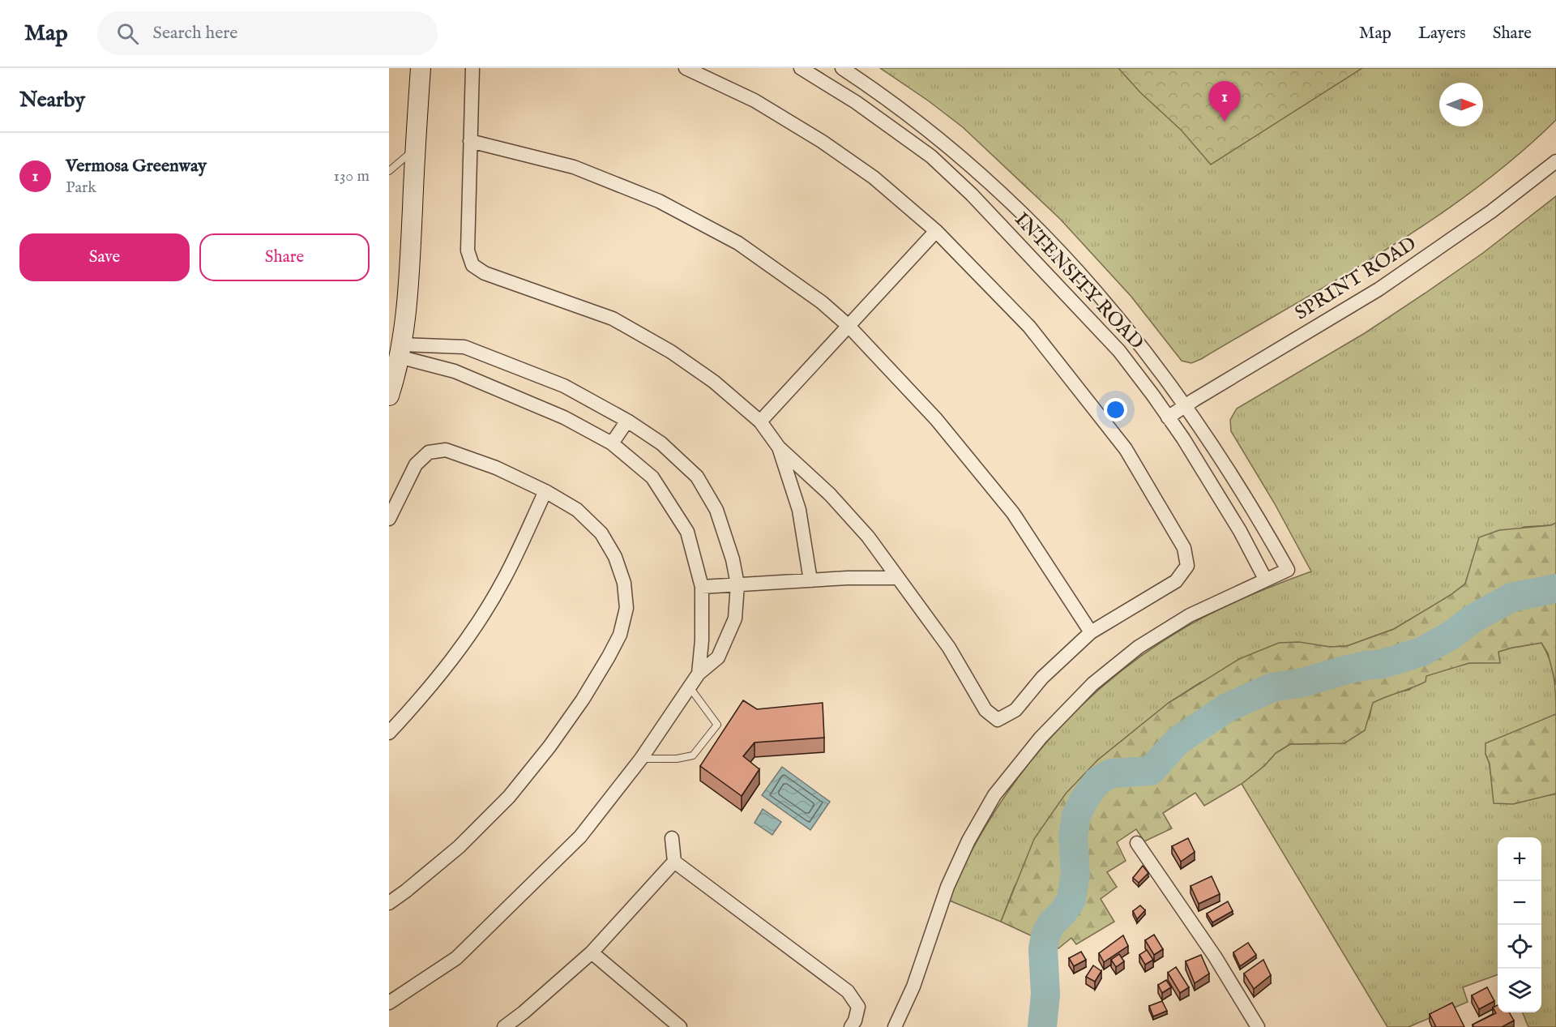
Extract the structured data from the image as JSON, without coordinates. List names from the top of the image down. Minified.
{"streets":{"street":["SPRINT ROAD","INTENSITY ROAD"]},"crossings":[["SPRINT ROAD","INTENSITY ROAD"]],"north":"right","page":{"header":"Map","search":"Search here","nav":["Map","Layers","Share"],"heading":"Nearby","pins":"1","list":[{"mark":"1","name":"Vermosa Greenway","note":"Park","value":"130 m"}],"buttons":["Save","Share"],"map_buttons":["+","−"]}}
